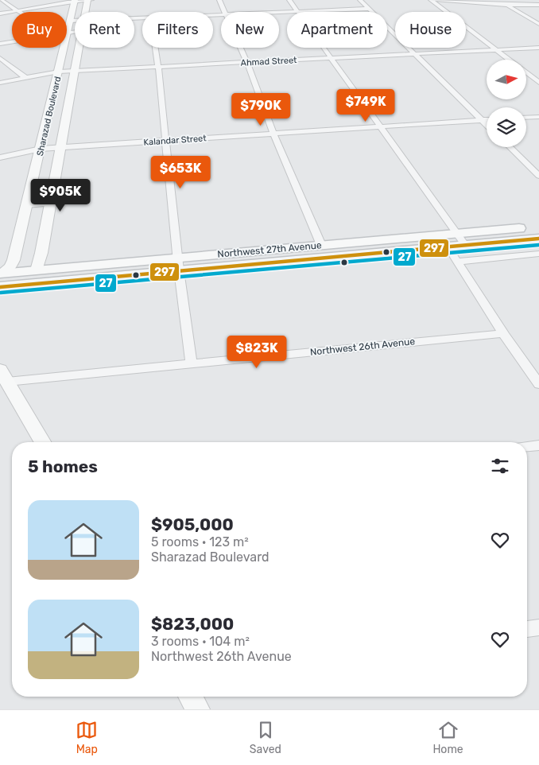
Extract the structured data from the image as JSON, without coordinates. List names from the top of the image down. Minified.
{"streets":{"main road":["Northwest 27th Avenue"],"street":["Ahmad Street","Sharazad Boulevard","Kalandar Street","Northwest 26th Avenue"]},"crossings":[["Ahmad Street","Sharazad Boulevard"],["Sharazad Boulevard","Kalandar Street"],["Sharazad Boulevard","Northwest 27th Avenue"]],"lines":["transit line 297","transit line 27"],"north":"right","page":{"chip":["Buy","Rent","Filters","New","Apartment","House"],"price":["$749K","$790K","$653K","$905K","$823K"],"heading":"5 homes","list":[{"name":"$905,000","note":"5 rooms · 123 m² · Sharazad Boulevard"},{"name":"$823,000","note":"3 rooms · 104 m² · Northwest 26th Avenue"}],"tabs":["Map","Saved","Home"]}}
